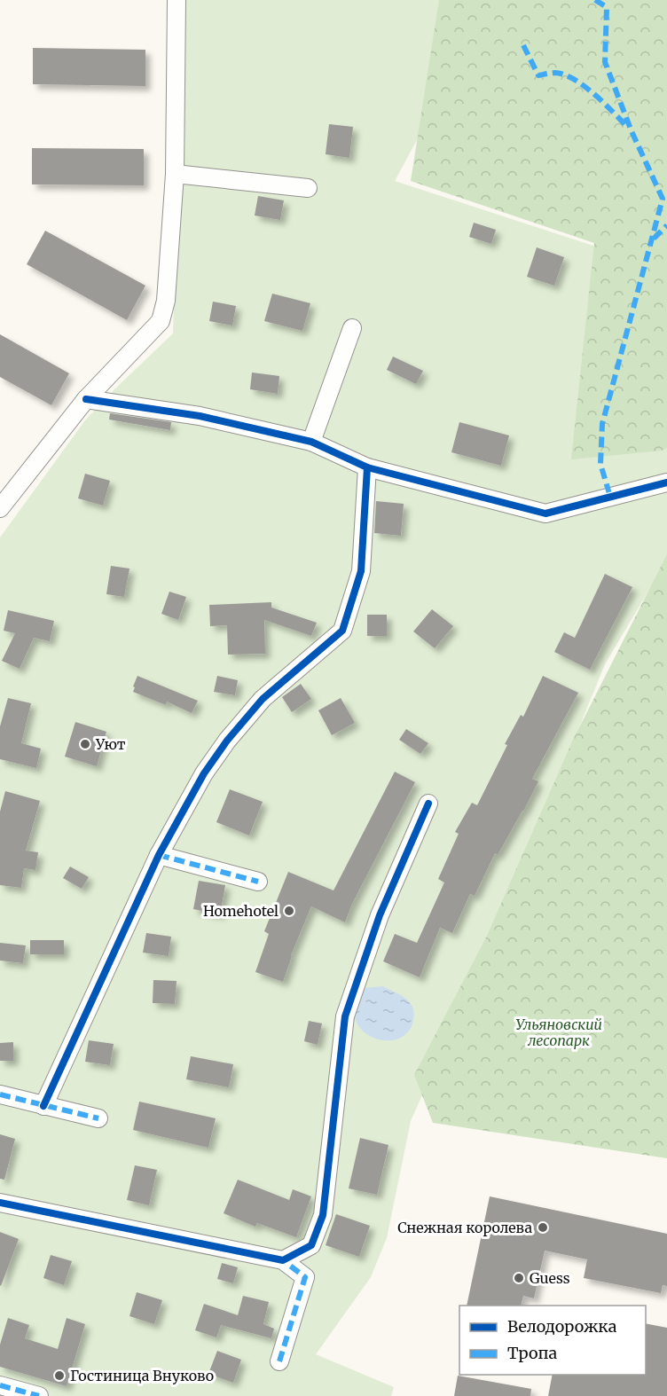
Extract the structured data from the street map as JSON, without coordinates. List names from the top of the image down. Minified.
{"parks":["Ульяновский лесопарк"],"places":["Уют","Homehotel","Снежная королева","Guess","Гостиница Внуково"],"legend":["Велодорожка","Тропа"]}
